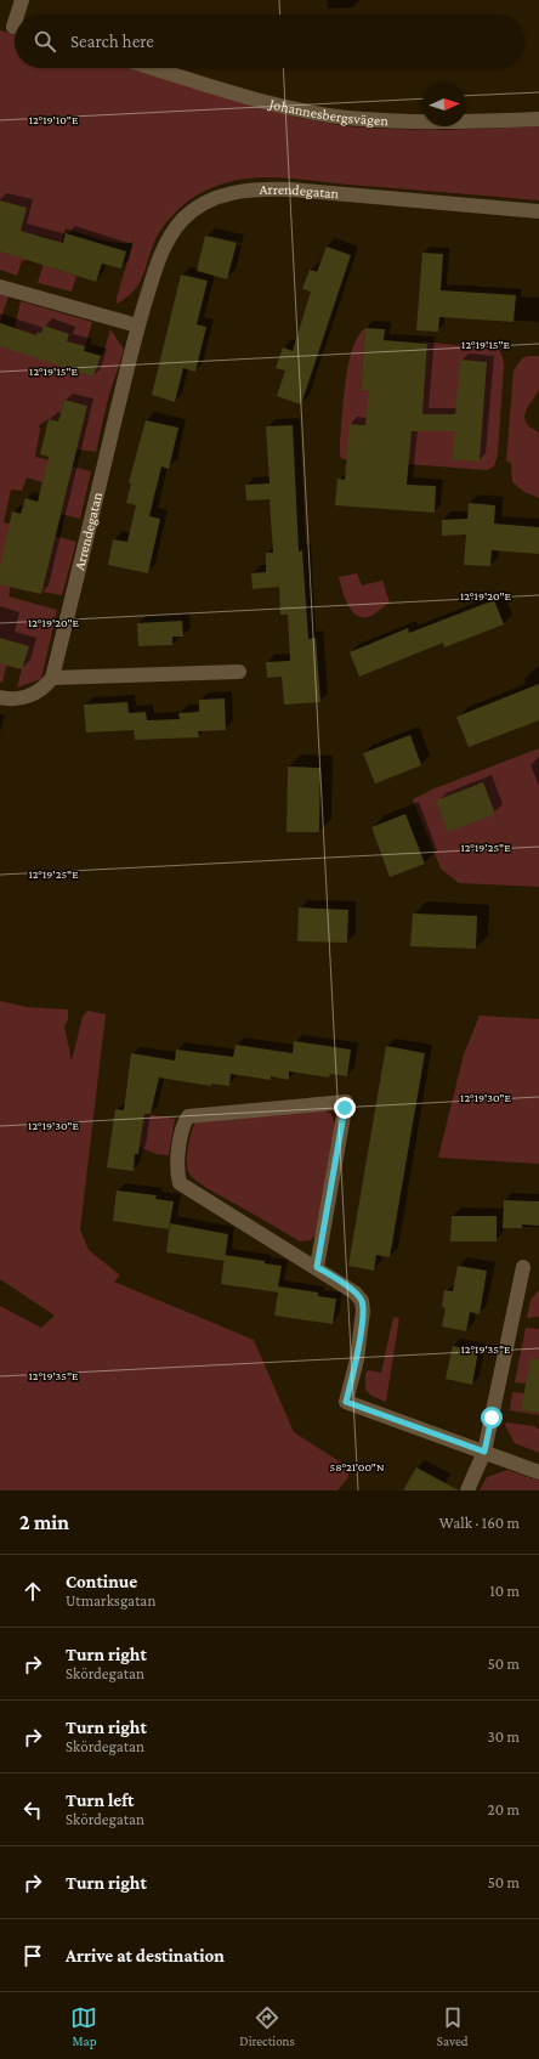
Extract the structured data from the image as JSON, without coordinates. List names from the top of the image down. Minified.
{"streets":{"street":["Johannesbergsvägen","Arrendegatan"]},"north":"right","page":{"search":"Search here","heading":["2 min","Walk · 160 m"],"list":[["Continue","Utmarksgatan","10 m"],["Turn right","Skördegatan","50 m"],["Turn right","Skördegatan","30 m"],["Turn left","Skördegatan","20 m"],["Turn right","50 m"],"Arrive at destination"],"nav":["Map","Directions","Saved"]},"coordinates":["12°19'10\"E","12°19'15\"E","12°19'20\"E","12°19'25\"E","12°19'30\"E","12°19'35\"E","58°21'00\"N"]}
